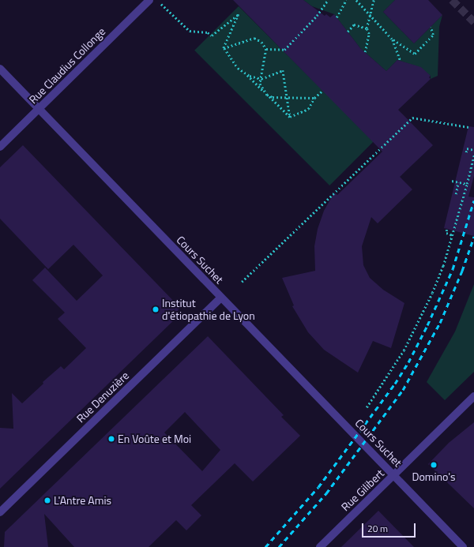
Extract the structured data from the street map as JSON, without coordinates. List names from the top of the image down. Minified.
{"streets":{"street":["Rue Claudius Collonge","Cours Suchet","Rue Denuzière","Rue Gilibert"]},"crossings":[["Rue Claudius Collonge","Cours Suchet"],["Cours Suchet","Rue Denuzière"],["Cours Suchet","Rue Gilibert"]],"places":["Institut d'étiopathie de Lyon","En Voûte et Moi","Domino's","L'Antre Amis"],"scale_bar":"20 m"}
